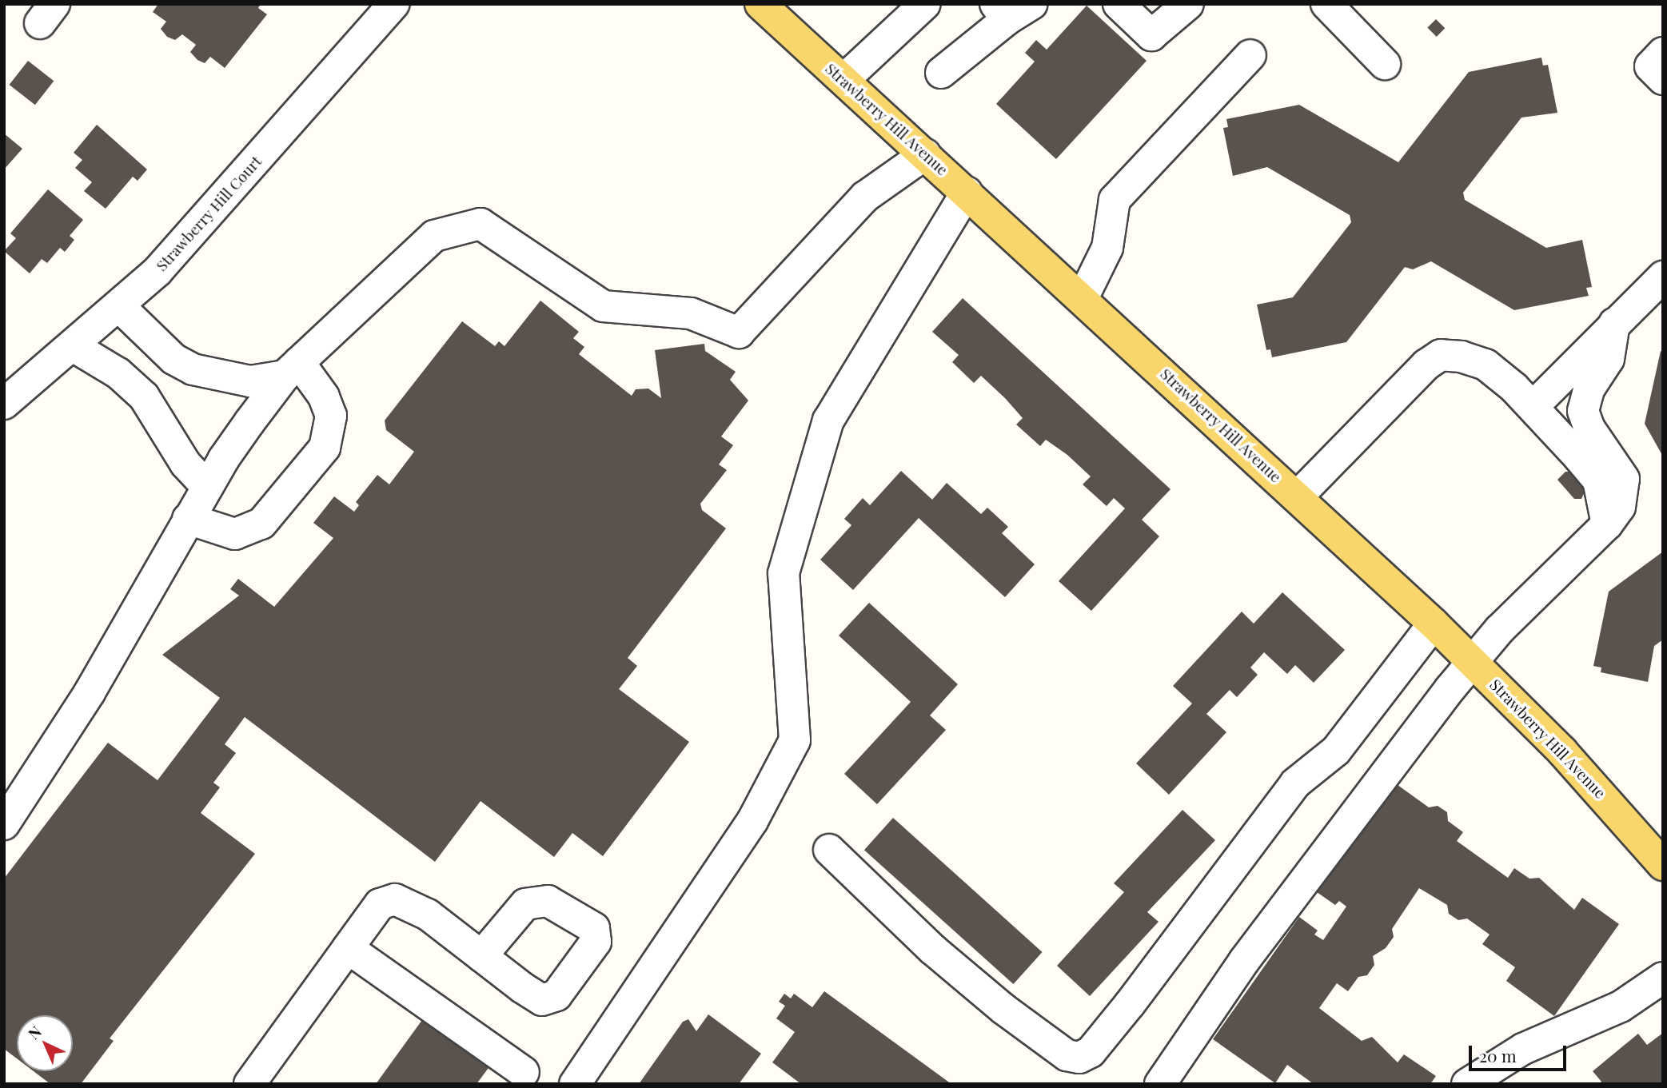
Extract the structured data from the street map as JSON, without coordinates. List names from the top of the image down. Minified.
{"streets":{"main road":["Strawberry Hill Avenue"],"street":["Strawberry Hill Court"]},"scale_bar":"20 m","north":"top left"}
